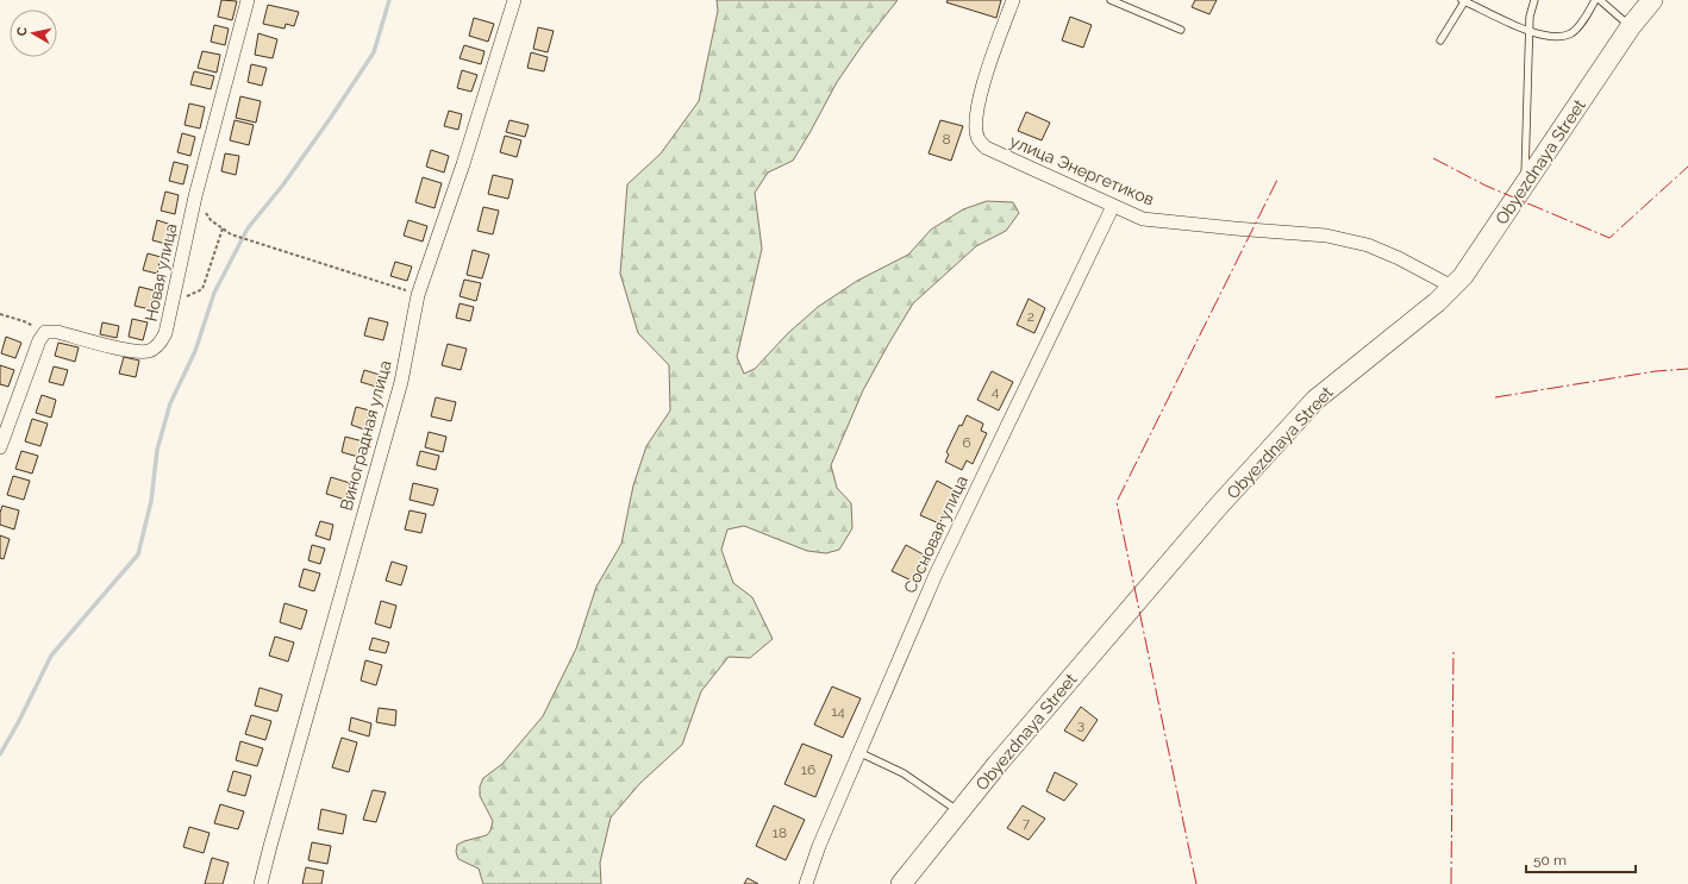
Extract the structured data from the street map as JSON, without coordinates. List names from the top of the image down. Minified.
{"streets":{"main road":["Obyezdnaya Street"],"street":["улица Энергетиков","Новая улица","Виноградная улица","Сосновая улица"]},"crossings":[["Obyezdnaya Street","улица Энергетиков"],["улица Энергетиков","Сосновая улица"]],"house_numbers":["8","2","4","6","14","3","16","7","18"],"scale_bar":"50 m","north":"left"}
